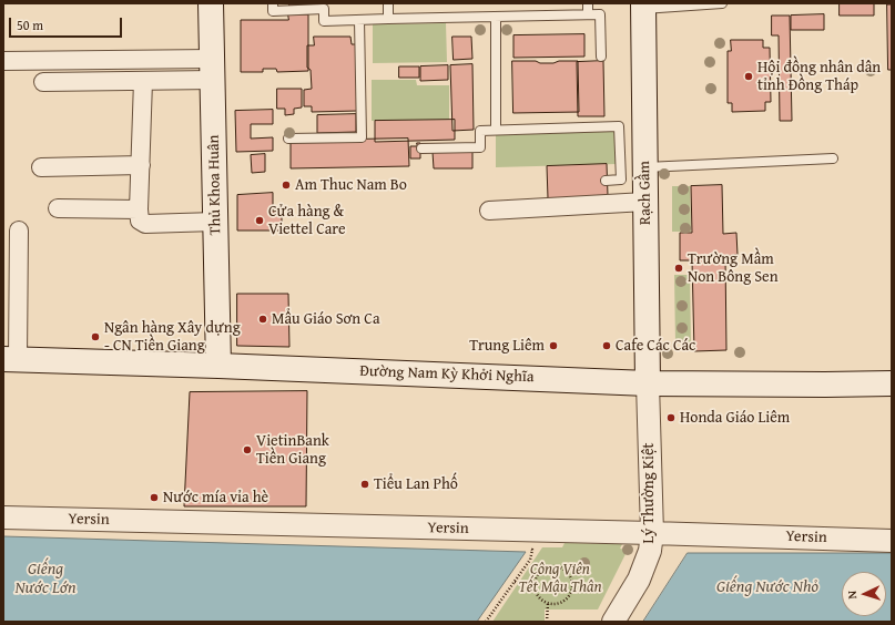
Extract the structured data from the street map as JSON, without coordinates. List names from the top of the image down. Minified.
{"streets":{"main road":["Thủ Khoa Huân","Rạch Gầm","Đường Nam Kỳ Khởi Nghĩa"],"street":["Lý Thường Kiệt","Yersin"]},"crossings":[["Thủ Khoa Huân","Đường Nam Kỳ Khởi Nghĩa"],["Rạch Gầm","Đường Nam Kỳ Khởi Nghĩa"],["Rạch Gầm","Lý Thường Kiệt"],["Đường Nam Kỳ Khởi Nghĩa","Lý Thường Kiệt"],["Lý Thường Kiệt","Yersin"]],"water":["Giếng Nước Lớn","Giếng Nước Nhỏ"],"parks":["Công Viên Tết Mậu Thân"],"places":["Hội đồng nhân dân tỉnh Đồng Tháp","Am Thuc Nam Bo","Cửa hàng & Viettel Care","Trường Mầm Non Bông Sen","Mẩu Giáo Sơn Ca","Ngân hàng Xây dựng - CN Tiền Giang","Trung Liêm","Cafe Các Các","Honda Giáo Liêm","VietinBank Tiền Giang","Tiểu Lan Phố","Nước mía vỉa hè"],"scale_bar":"50 m","north":"left"}
